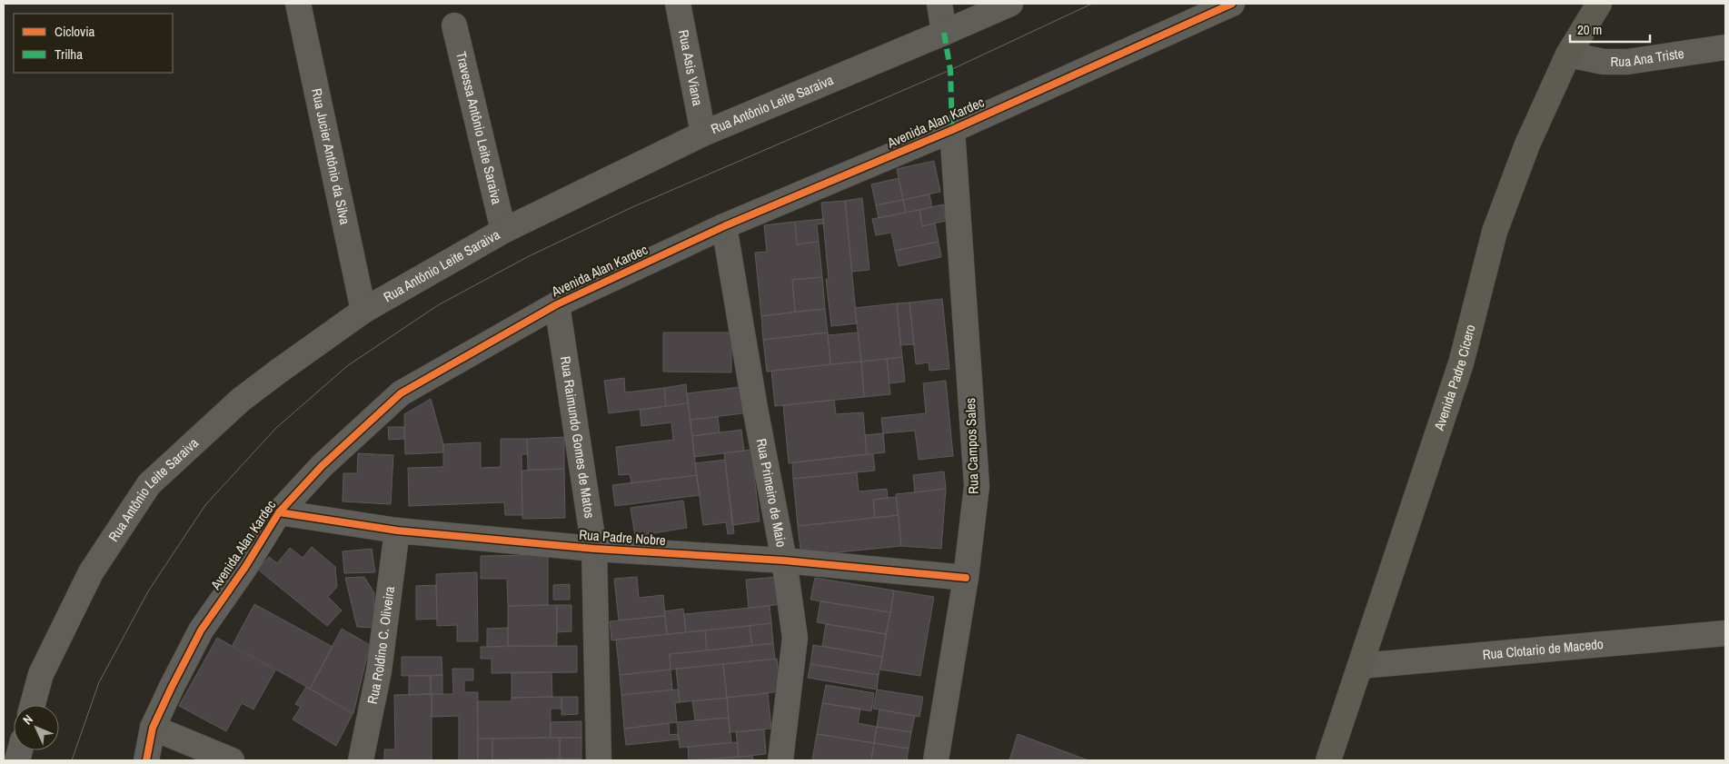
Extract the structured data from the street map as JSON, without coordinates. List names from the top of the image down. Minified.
{"streets":{"main road":["Avenida Padre Cícero"],"street":["Rua Ana Triste","Rua Asis Viana","Rua Antônio Leite Saraiva","Avenida Alan Kardec","Travessa Antônio Leite Saraiva","Rua Jucier Antônio da Silva","Rua Raimundo Gomes de Matos","Rua Campos Sales","Rua Primeiro de Maio","Rua Padre Nobre","Rua Roldino C. Oliveira","Rua Clotario de Macedo"]},"crossings":[["Rua Ana Triste","Avenida Padre Cícero"],["Rua Asis Viana","Rua Antônio Leite Saraiva"],["Rua Antônio Leite Saraiva","Travessa Antônio Leite Saraiva"],["Rua Antônio Leite Saraiva","Rua Jucier Antônio da Silva"],["Avenida Alan Kardec","Rua Raimundo Gomes de Matos"],["Avenida Alan Kardec","Rua Campos Sales"],["Avenida Alan Kardec","Rua Primeiro de Maio"],["Avenida Alan Kardec","Rua Padre Nobre"],["Avenida Padre Cícero","Rua Clotario de Macedo"],["Rua Raimundo Gomes de Matos","Rua Padre Nobre"],["Rua Campos Sales","Rua Padre Nobre"],["Rua Primeiro de Maio","Rua Padre Nobre"],["Rua Padre Nobre","Rua Roldino C. Oliveira"]],"legend":["Ciclovia","Trilha"],"scale_bar":"20 m","north":"top left"}
